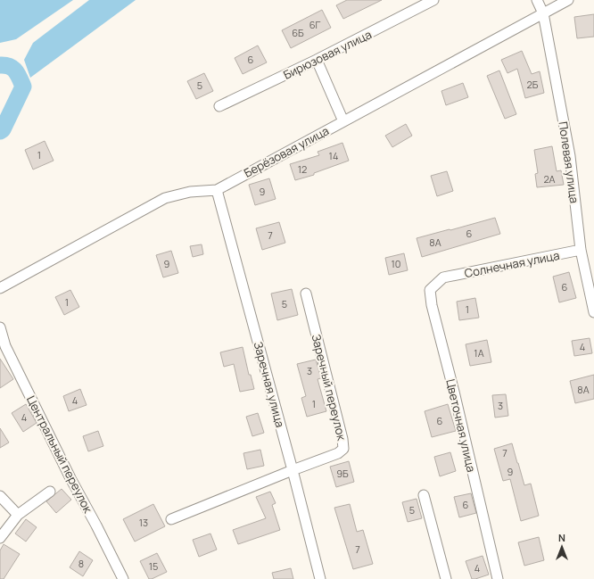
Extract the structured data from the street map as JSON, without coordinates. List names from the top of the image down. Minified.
{"streets":{"street":["Бирюзовая улица","Берёзовая улица","Полевая улица","Солнечная улица","Заречная улица","Заречный переулок","Цветочная улица","Центральный переулок"]},"crossings":[["Берёзовая улица","Полевая улица"],["Берёзовая улица","Заречная улица"],["Полевая улица","Солнечная улица"],["Солнечная улица","Цветочная улица"],["Заречная улица","Заречный переулок"]],"house_numbers":["6Г","6Б","6","2Б","5","1","14","12","2А","9","6","7","8А","9","10","6","1","5","1","4","1А","3","8А","4","1","3","4","6","7","9","9Б","6","5","13","7","8","15","4"],"north":"top"}
